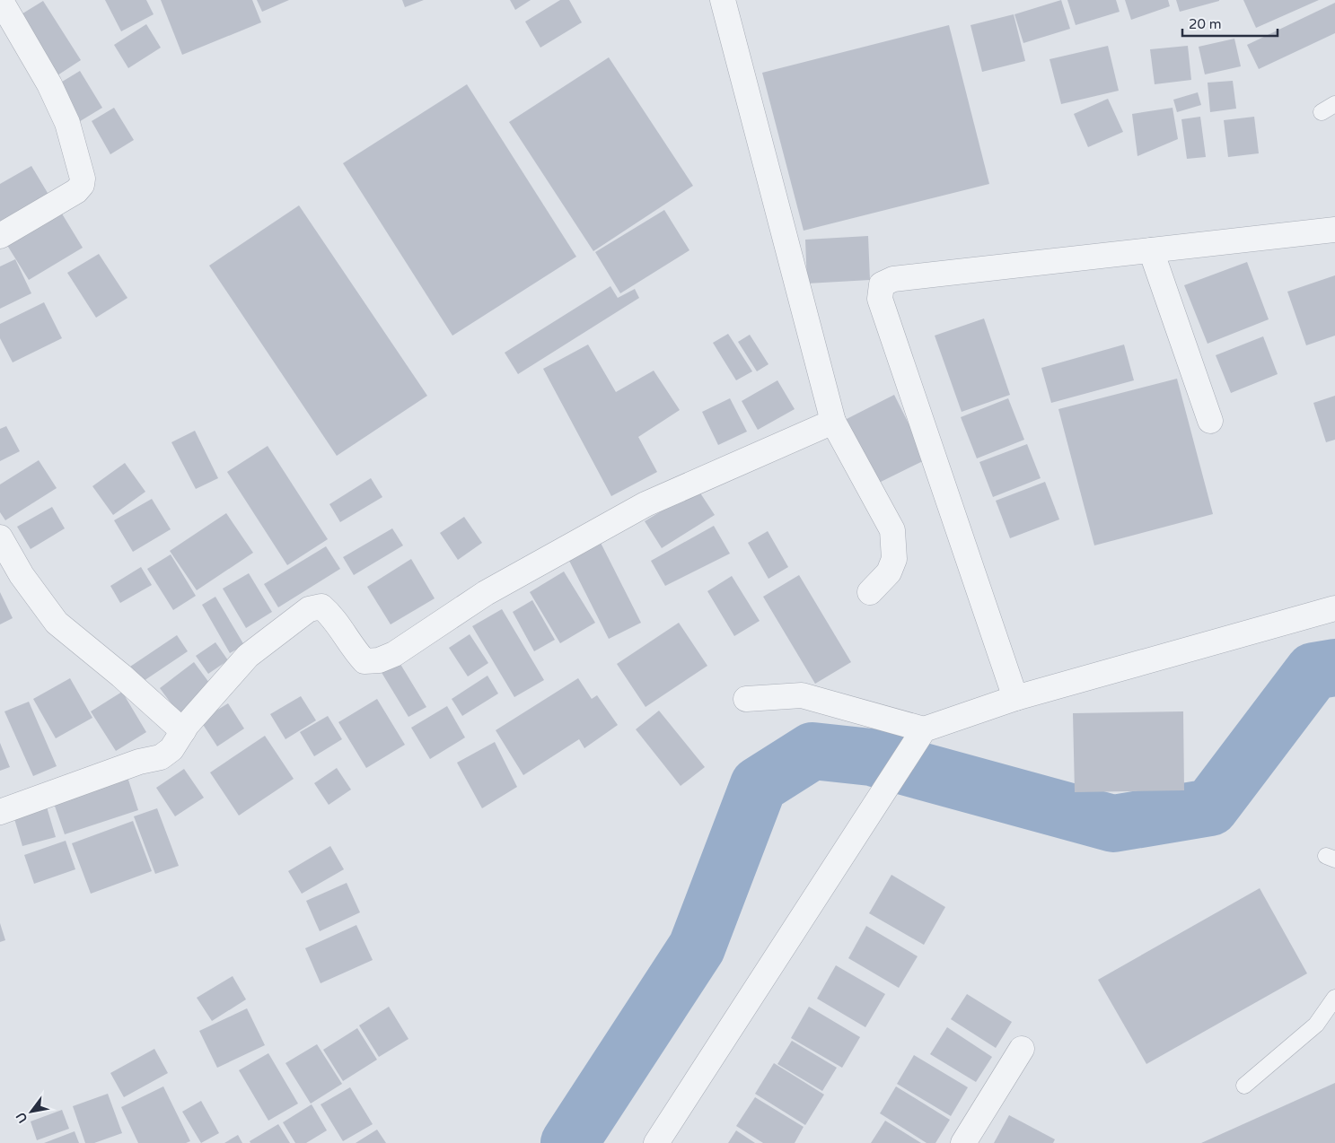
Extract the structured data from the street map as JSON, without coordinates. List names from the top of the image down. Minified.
{"scale_bar":"20 m","north":"bottom left"}
